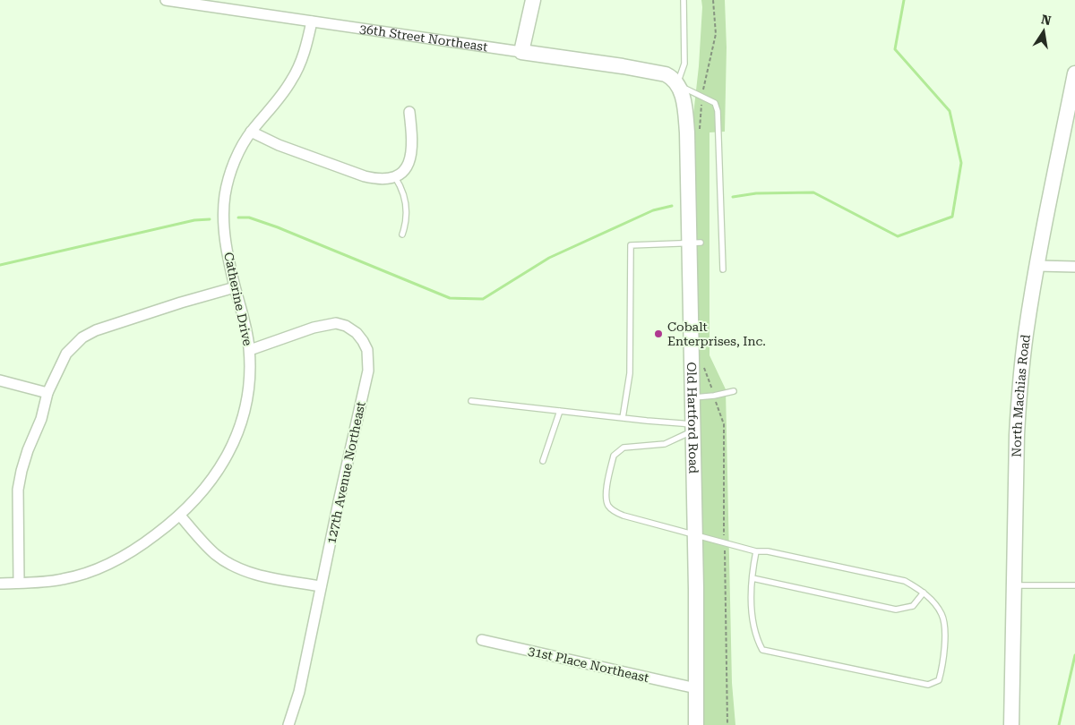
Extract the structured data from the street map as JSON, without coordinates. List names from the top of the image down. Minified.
{"streets":{"street":["36th Street Northeast","Catherine Drive","North Machias Road","Old Hartford Road","127th Avenue Northeast","31st Place Northeast"]},"crossings":[["36th Street Northeast","Catherine Drive"],["36th Street Northeast","Old Hartford Road"],["Catherine Drive","127th Avenue Northeast"],["Old Hartford Road","31st Place Northeast"]],"places":["Cobalt Enterprises, Inc."],"north":"top"}
